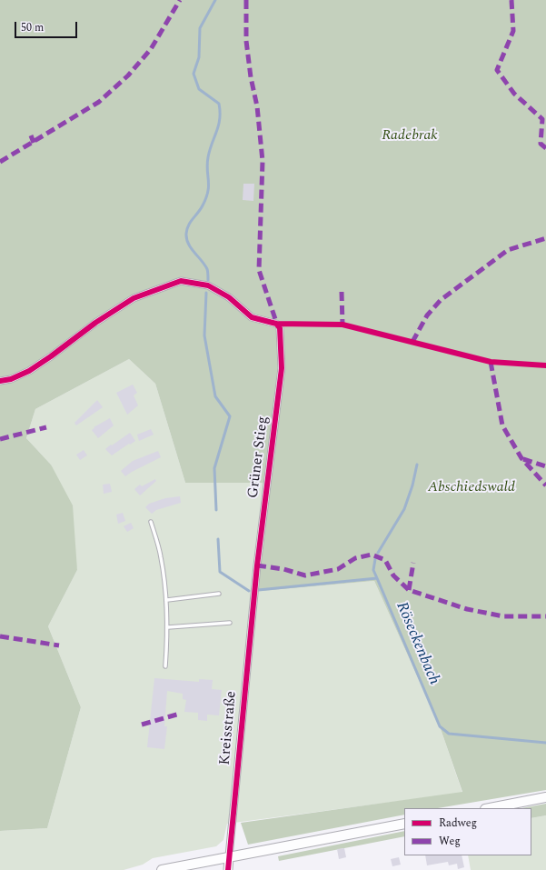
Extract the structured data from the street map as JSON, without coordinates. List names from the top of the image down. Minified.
{"streets":{"street":["Grüner Stieg","Kreisstraße"]},"crossings":[["Grüner Stieg","Kreisstraße"]],"water":["Röseckenbach"],"parks":["Radebrak","Abschiedswald"],"legend":["Radweg","Weg"],"scale_bar":"50 m"}
